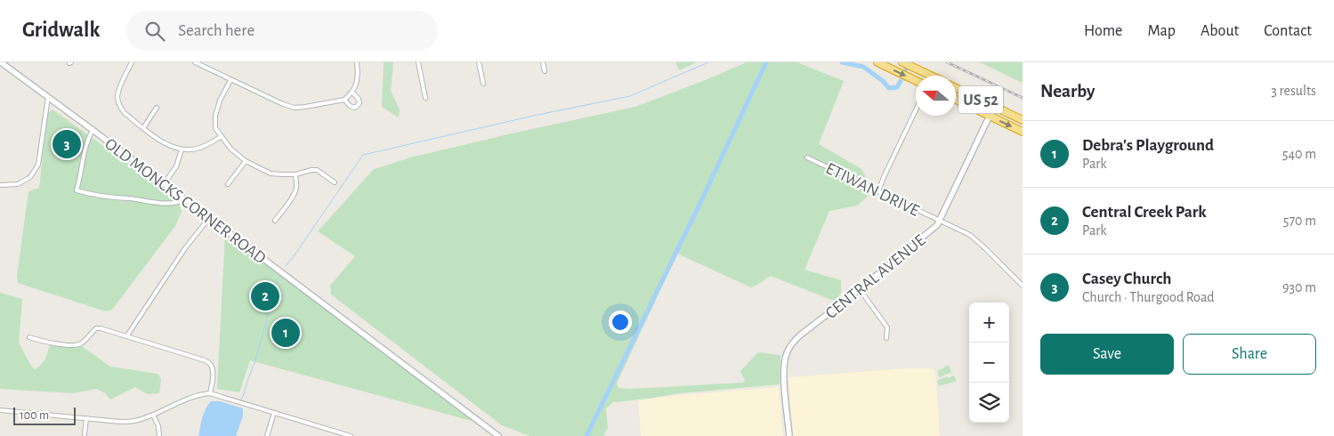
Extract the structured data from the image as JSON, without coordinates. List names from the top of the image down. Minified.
{"streets":{"highway":["US 52"],"street":["ETIWAN DRIVE","OLD MONCKS CORNER ROAD","CENTRAL AVENUE"]},"crossings":[["US 52","CENTRAL AVENUE"],["ETIWAN DRIVE","CENTRAL AVENUE"]],"scale_bar":"100 m","north":"left","page":{"header":"Gridwalk","search":"Search here","nav":["Home","Map","About","Contact"],"heading":["Nearby","3 results"],"list":[{"mark":"1","name":"Debra's Playground","note":"Park","value":"540 m"},{"mark":"2","name":"Central Creek Park","note":"Park","value":"570 m"},{"mark":"3","name":"Casey Church","note":"Church · Thurgood Road","value":"930 m"}],"pins":["3","2","1"],"map_buttons":["+","−"],"buttons":["Save","Share"],"scale":"100 m"}}
